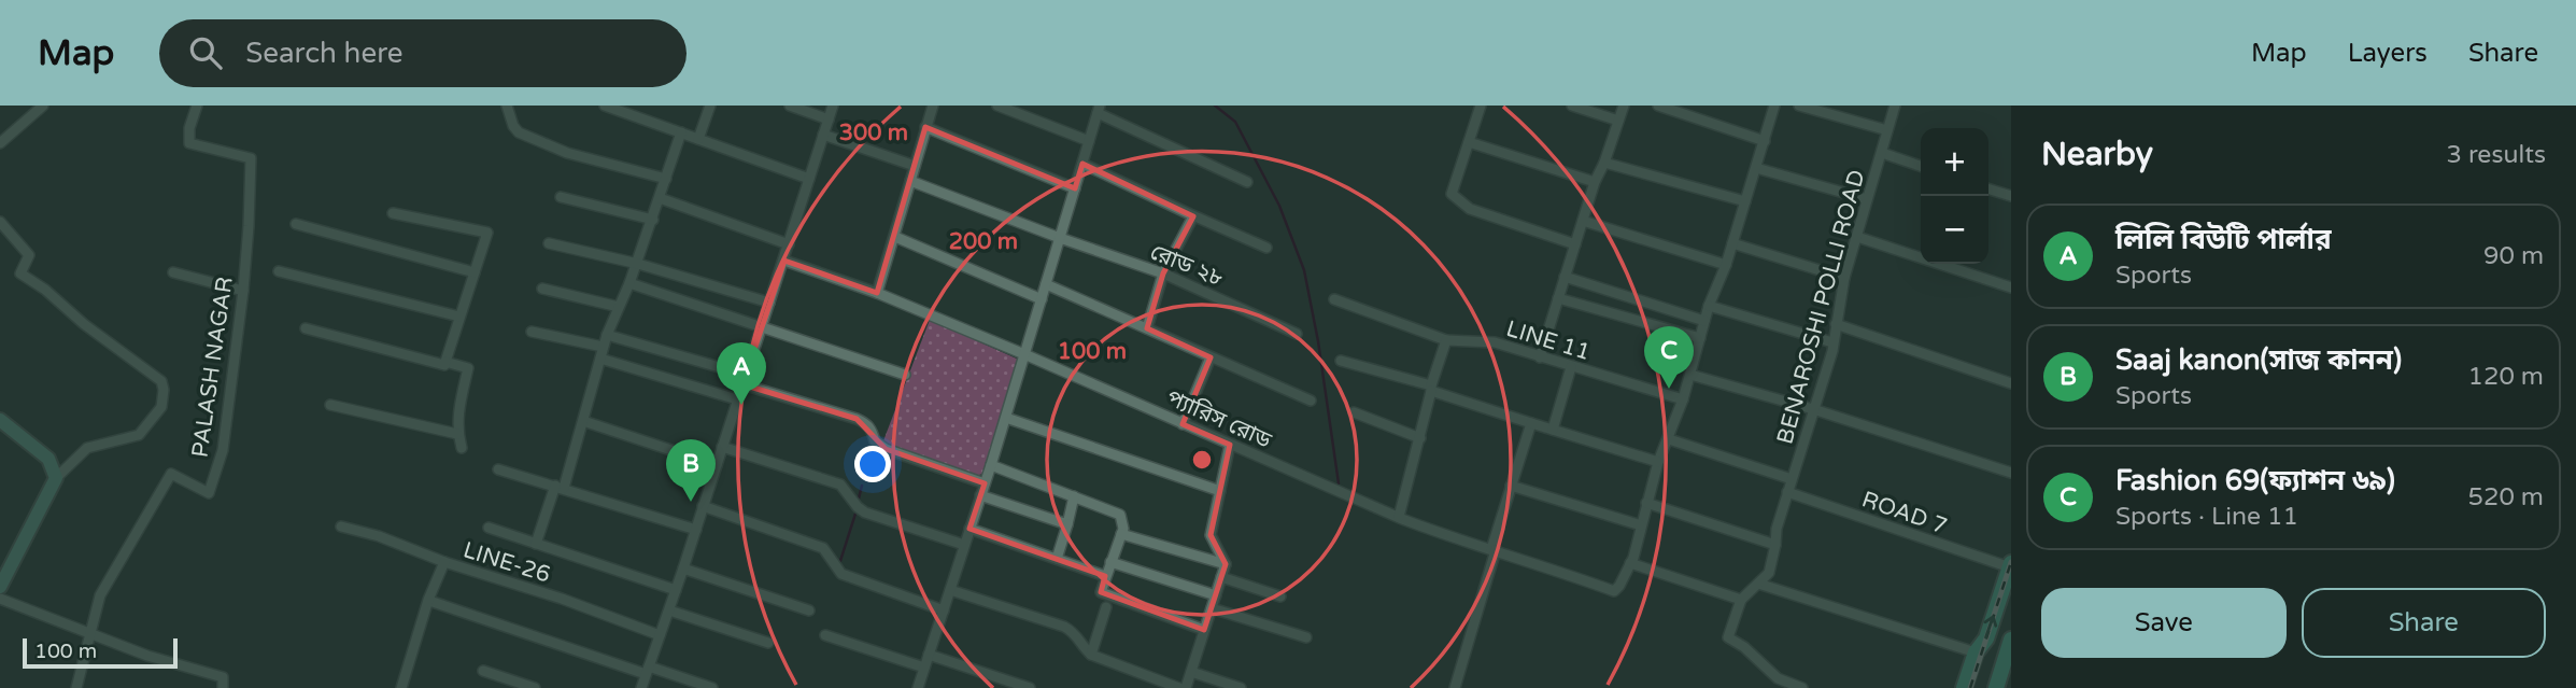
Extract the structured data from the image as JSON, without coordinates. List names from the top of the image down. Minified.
{"streets":{"street":["রোড ২৮","BENAROSHI POLLI ROAD","LINE 11","PALASH NAGAR","প্যারিস রোড","ROAD 7","LINE-26"]},"crossings":[["BENAROSHI POLLI ROAD","ROAD 7"]],"scale_bar":"100 m","page":{"header":"Map","search":"Search here","nav":["Map","Layers","Share"],"heading":["Nearby","3 results"],"map_buttons":["+","−"],"list":[{"mark":"A","name":"লিলি বিউটি পার্লার","note":"Sports","value":"90 m"},{"mark":"B","name":"Saaj kanon(সাজ কানন)","note":"Sports","value":"120 m"},{"mark":"C","name":"Fashion 69(ফ্যাশন ৬৯)","note":"Sports · Line 11","value":"520 m"}],"pins":["C","A","B"],"buttons":["Save","Share"],"scale":"100 m"},"rings":["300 m","200 m","100 m"]}
